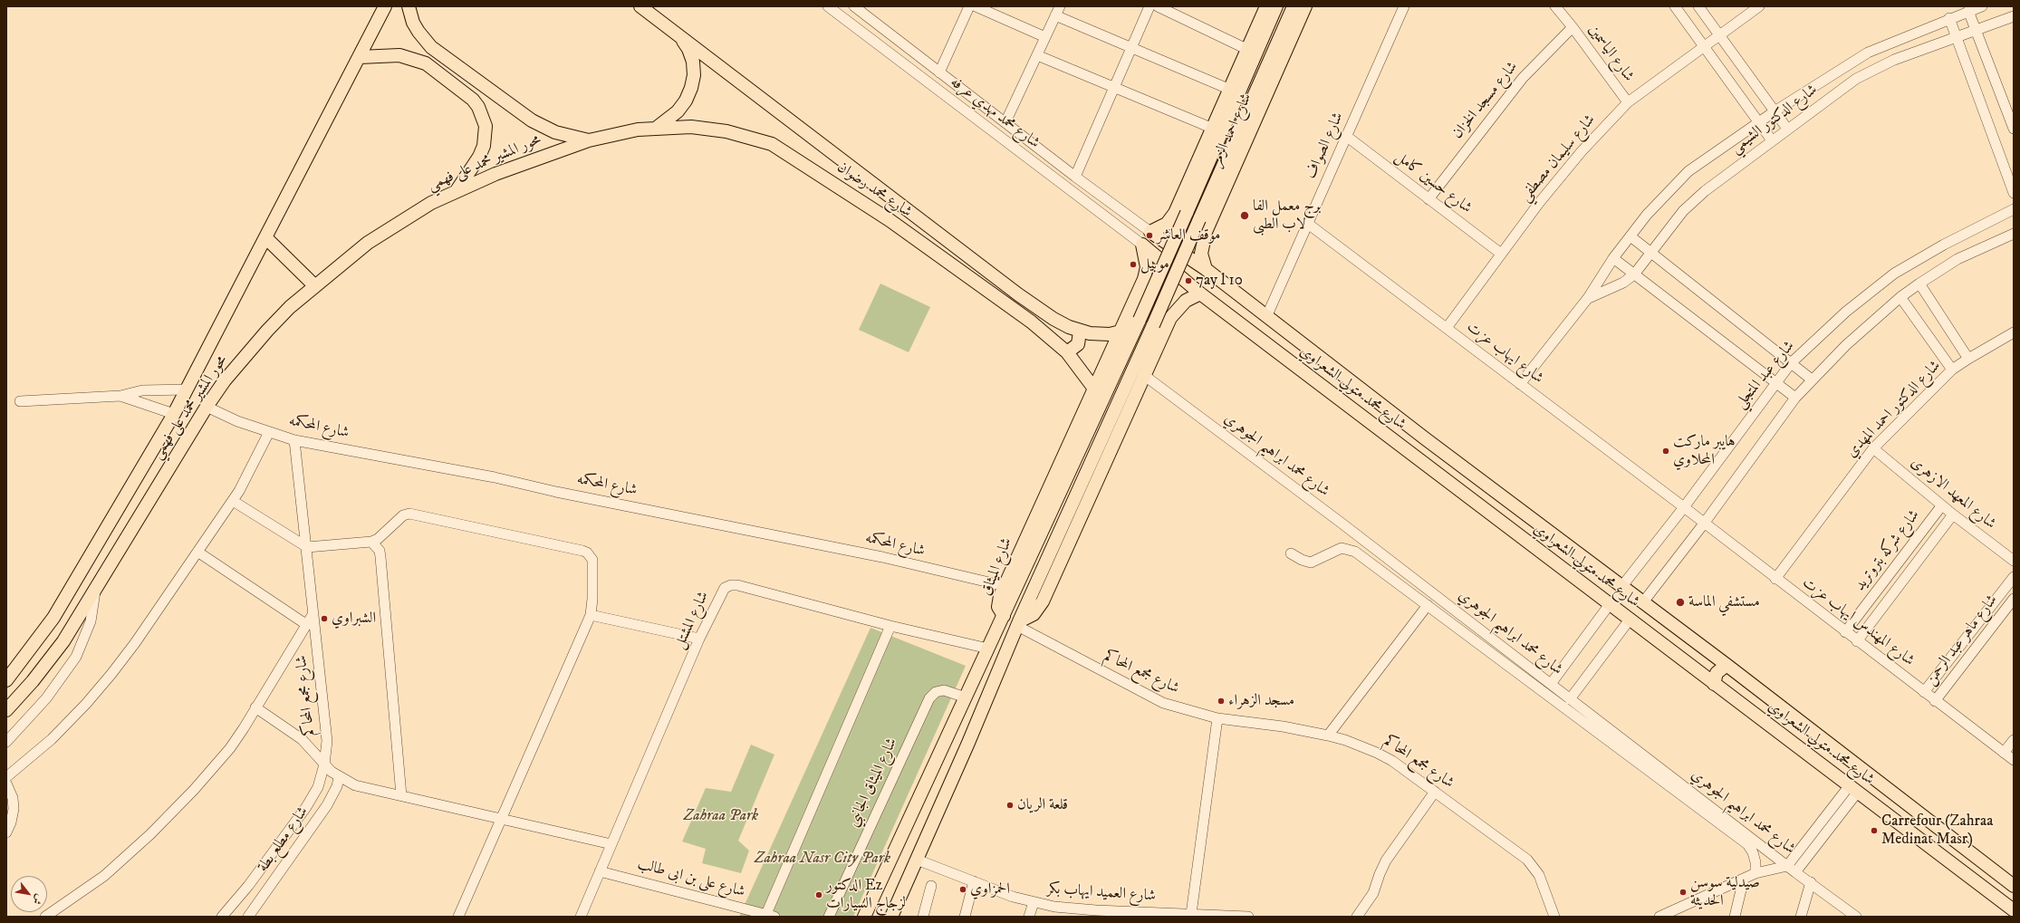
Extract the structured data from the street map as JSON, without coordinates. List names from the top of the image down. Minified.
{"streets":{"main road":["شارع احمد الزمر","محور المشير محمد على فهمي","شارع محمد رضوان","شارع محمد متولي الشعراوي","شارع الميثاق"],"street":["شارع الياسمين","شارع مسجد الخزان","شارع محمد مهدي عرفه","شارع الدكتور الشيمي","شارع الصواف","شارع سليمان مصطفي","شارع حسين كامل","شارع ايهاب عزت","شارع عبد المتجلي","شارع الدكتور احمد المهدي","شارع المحكمه","شارع محمد ابراهيم الجوهري","شارع المعهد الازهرى","شارع شركه بتروتريد","شارع المشتل","شارع المهندس ايهاب عزت","شارع ماهر عبد الرحمن","شارع مجمع المحاكم","شارع الميثاق الجانبي","شارع مطلع بطة","شارع على بن ابى طالب","شارع العميد ايهاب بكر"]},"crossings":[["شارع الياسمين","شارع مسجد الخزان"],["شارع الياسمين","شارع سليمان مصطفي"],["شارع مسجد الخزان","شارع حسين كامل"],["شارع محمد مهدي عرفه","شارع احمد الزمر"],["شارع محمد مهدي عرفه","شارع محمد متولي الشعراوي"],["شارع محمد مهدي عرفه","شارع الميثاق"],["شارع الدكتور الشيمي","شارع ايهاب عزت"],["شارع احمد الزمر","شارع محمد متولي الشعراوي"],["شارع الصواف","شارع حسين كامل"],["شارع الصواف","شارع ايهاب عزت"],["شارع الصواف","شارع محمد متولي الشعراوي"],["شارع سليمان مصطفي","شارع حسين كامل"],["شارع سليمان مصطفي","شارع ايهاب عزت"],["محور المشير محمد على فهمي","شارع محمد رضوان"],["محور المشير محمد على فهمي","شارع المحكمه"],["شارع محمد رضوان","شارع الميثاق"],["شارع ايهاب عزت","شارع عبد المتجلي"],["شارع ايهاب عزت","شارع المهندس ايهاب عزت"],["شارع عبد المتجلي","شارع محمد متولي الشعراوي"],["شارع عبد المتجلي","شارع المهندس ايهاب عزت"],["شارع محمد متولي الشعراوي","شارع الميثاق"],["شارع الدكتور احمد المهدي","شارع المعهد الازهرى"],["شارع الدكتور احمد المهدي","شارع المهندس ايهاب عزت"],["شارع المحكمه","شارع الميثاق"],["شارع المحكمه","شارع مجمع المحاكم"],["شارع المعهد الازهرى","شارع شركه بتروتريد"],["شارع شركه بتروتريد","شارع المهندس ايهاب عزت"],["شارع الميثاق","شارع المشتل"],["شارع الميثاق","شارع الميثاق الجانبي"],["شارع المشتل","شارع على بن ابى طالب"],["شارع المهندس ايهاب عزت","شارع ماهر عبد الرحمن"]],"parks":["Zahraa Park","Zahraa Nasr City Park"],"places":["برج معمل الفا لاب الطبى","موقف العاشر","موبيل","7ay l 10","هايبر ماركت المحلاوي","مستشفي الماسة","الشبراوي","مسجد الزهراء","قلعة الريان","Carrefour (Zahraa Medinat Masr)","الحمزاوي","صيدلية سوسن الحديثة","الدكتور Ez لزجاج السيارات"],"north":"bottom right"}
